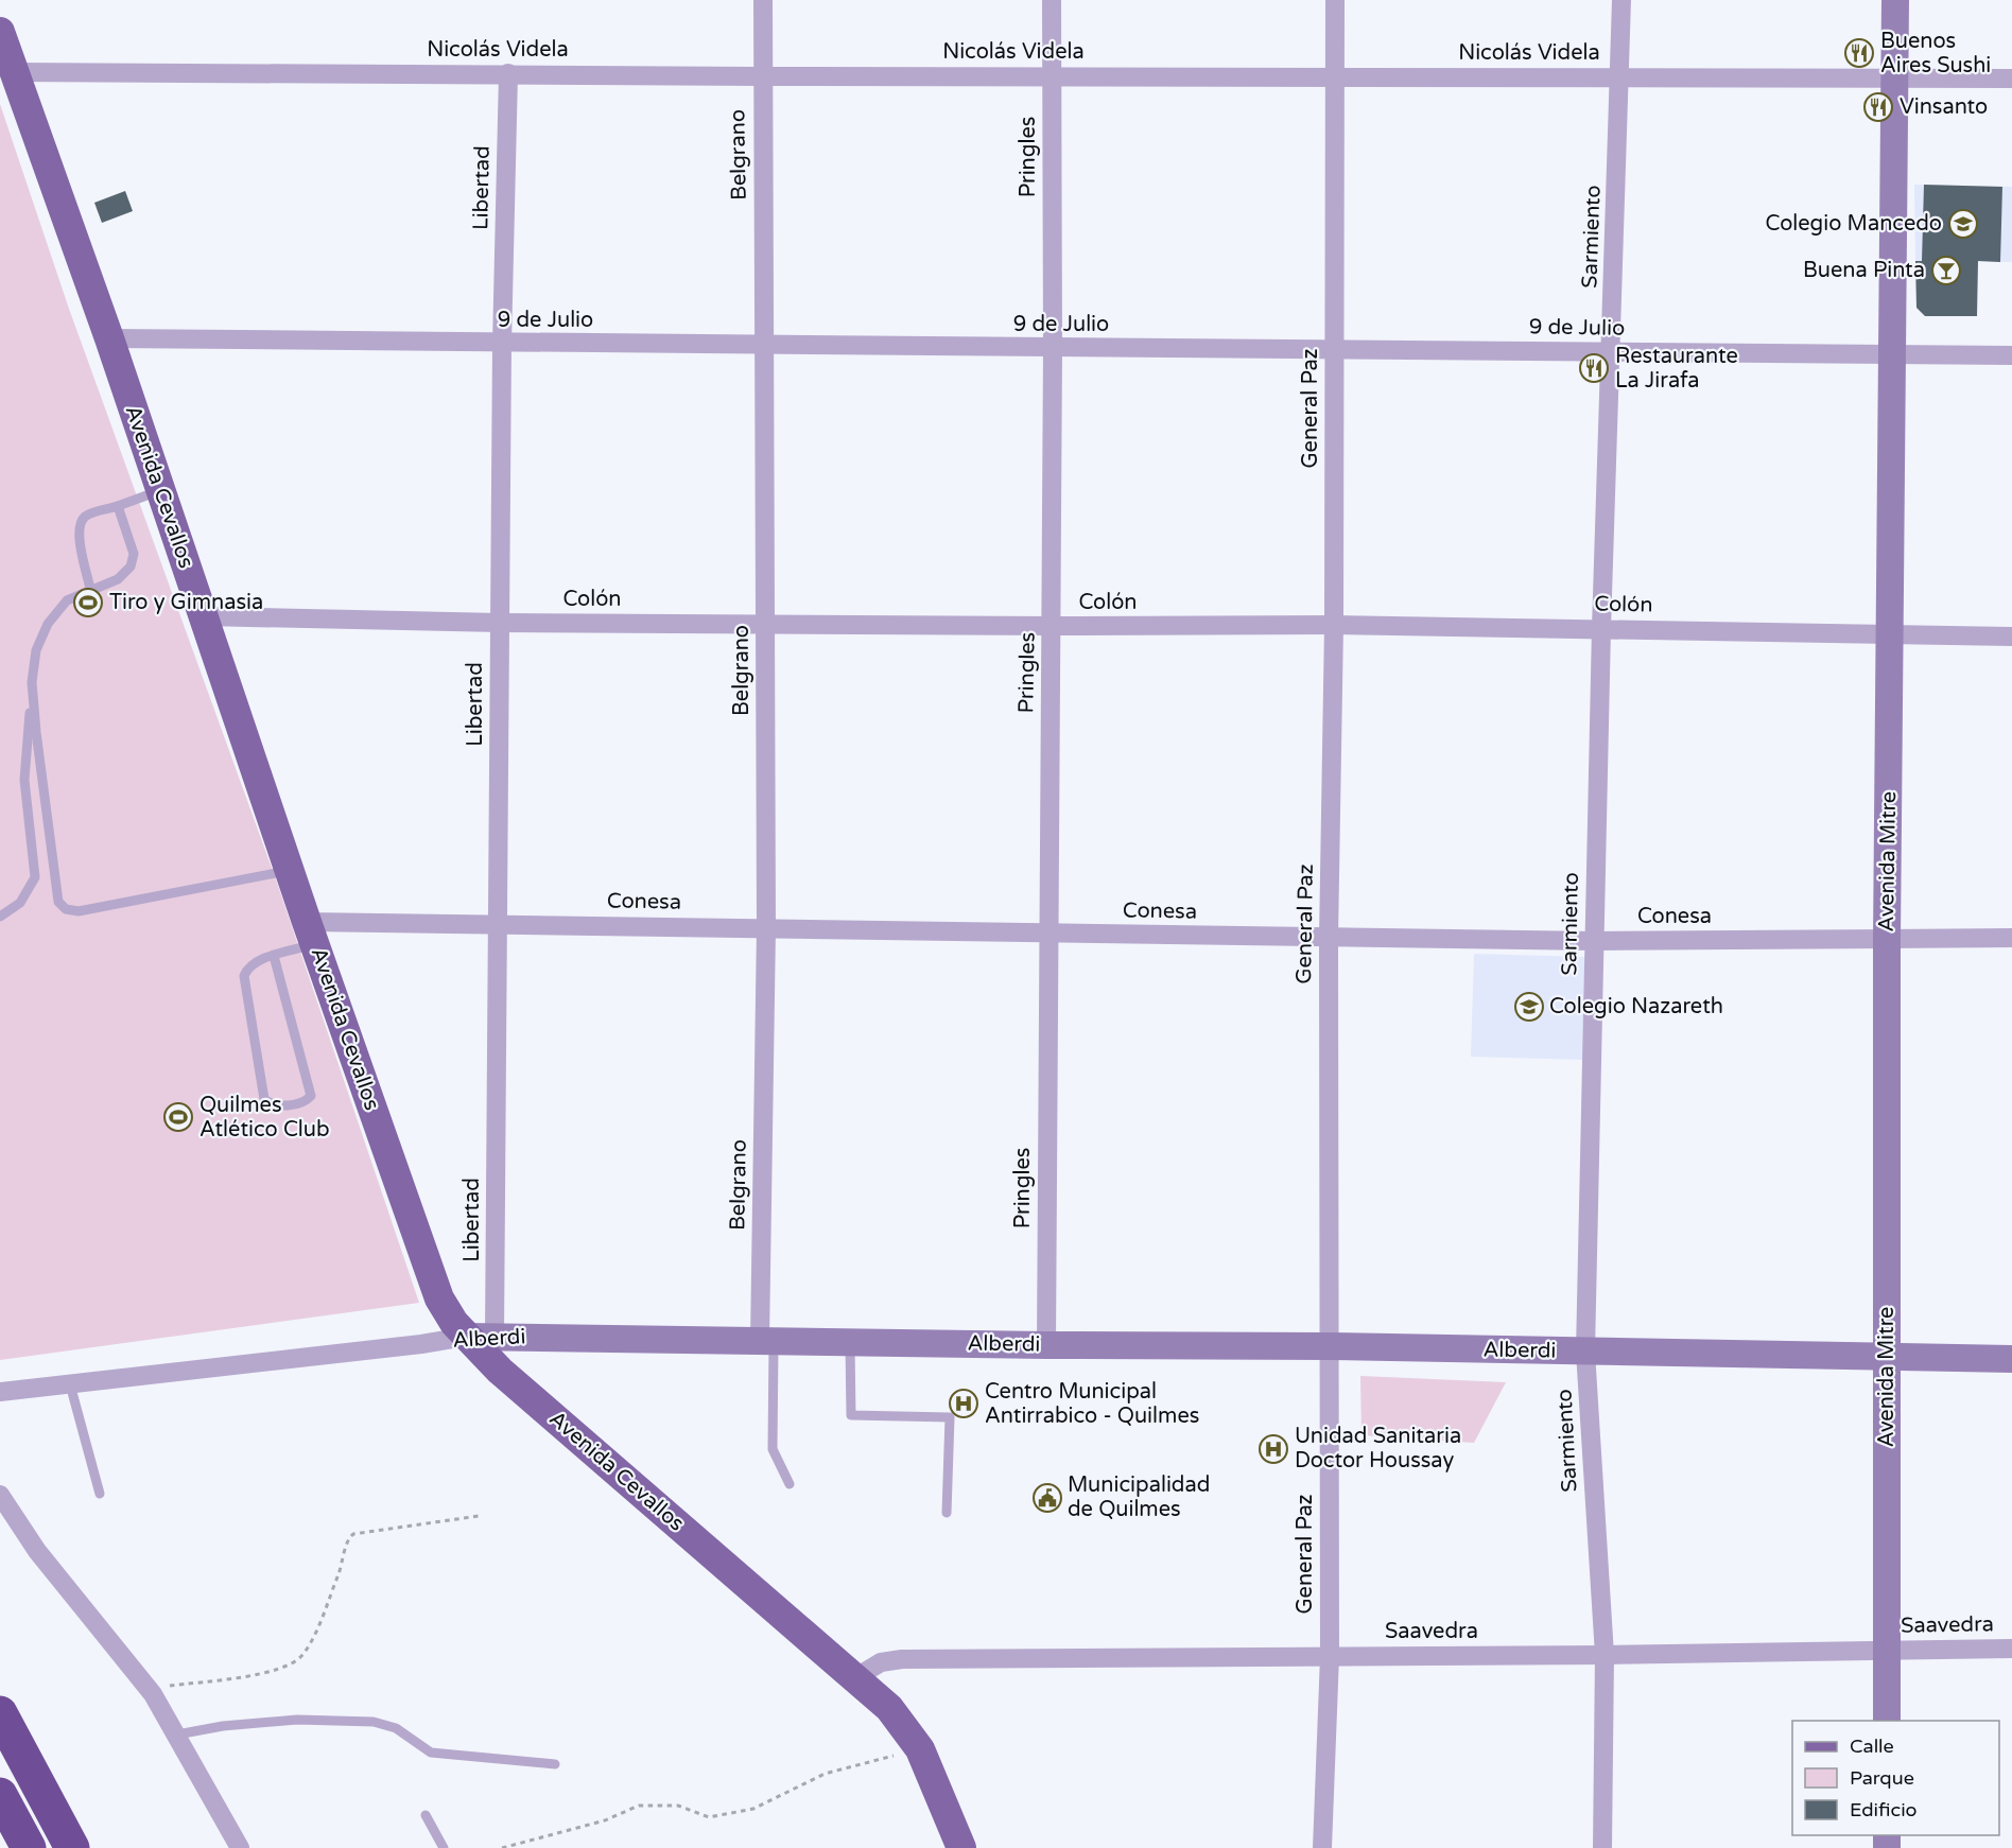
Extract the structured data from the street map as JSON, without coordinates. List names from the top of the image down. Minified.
{"streets":{"main road":["Avenida Cevallos","Avenida Mitre","Alberdi"],"street":["Nicolás Videla","Belgrano","Pringles","Libertad","Sarmiento","9 de Julio","General Paz","Colón","Conesa","Saavedra"]},"crossings":[["Nicolás Videla","Belgrano"],["Nicolás Videla","Pringles"],["Nicolás Videla","Libertad"],["Nicolás Videla","Sarmiento"],["Nicolás Videla","General Paz"],["Nicolás Videla","Avenida Cevallos"],["Nicolás Videla","Avenida Mitre"],["Belgrano","9 de Julio"],["Belgrano","Colón"],["Belgrano","Conesa"],["Belgrano","Alberdi"],["Pringles","9 de Julio"],["Pringles","Colón"],["Pringles","Conesa"],["Pringles","Alberdi"],["Libertad","9 de Julio"],["Libertad","Avenida Cevallos"],["Libertad","Colón"],["Libertad","Conesa"],["Libertad","Alberdi"],["Sarmiento","9 de Julio"],["Sarmiento","Colón"],["Sarmiento","Conesa"],["Sarmiento","Alberdi"],["Sarmiento","Saavedra"],["9 de Julio","General Paz"],["9 de Julio","Avenida Cevallos"],["9 de Julio","Avenida Mitre"],["General Paz","Colón"],["General Paz","Conesa"],["General Paz","Alberdi"],["General Paz","Saavedra"],["Avenida Cevallos","Colón"],["Avenida Cevallos","Conesa"],["Avenida Cevallos","Alberdi"],["Avenida Cevallos","Saavedra"],["Colón","Avenida Mitre"],["Avenida Mitre","Conesa"],["Avenida Mitre","Alberdi"],["Avenida Mitre","Saavedra"]],"places":{"restaurant":["Buenos Aires Sushi","Vinsanto","Restaurante La Jirafa"],"school or university":["Colegio Mancedo","Colegio Nazareth"],"bar":["Buena Pinta"],"sports":["Tiro y Gimnasia","Quilmes Atlético Club"],"hospital":["Centro Municipal Antirrabico - Quilmes","Unidad Sanitaria Doctor Houssay"],"public building":["Municipalidad de Quilmes"]},"legend":["Calle","Parque","Edificio"]}
